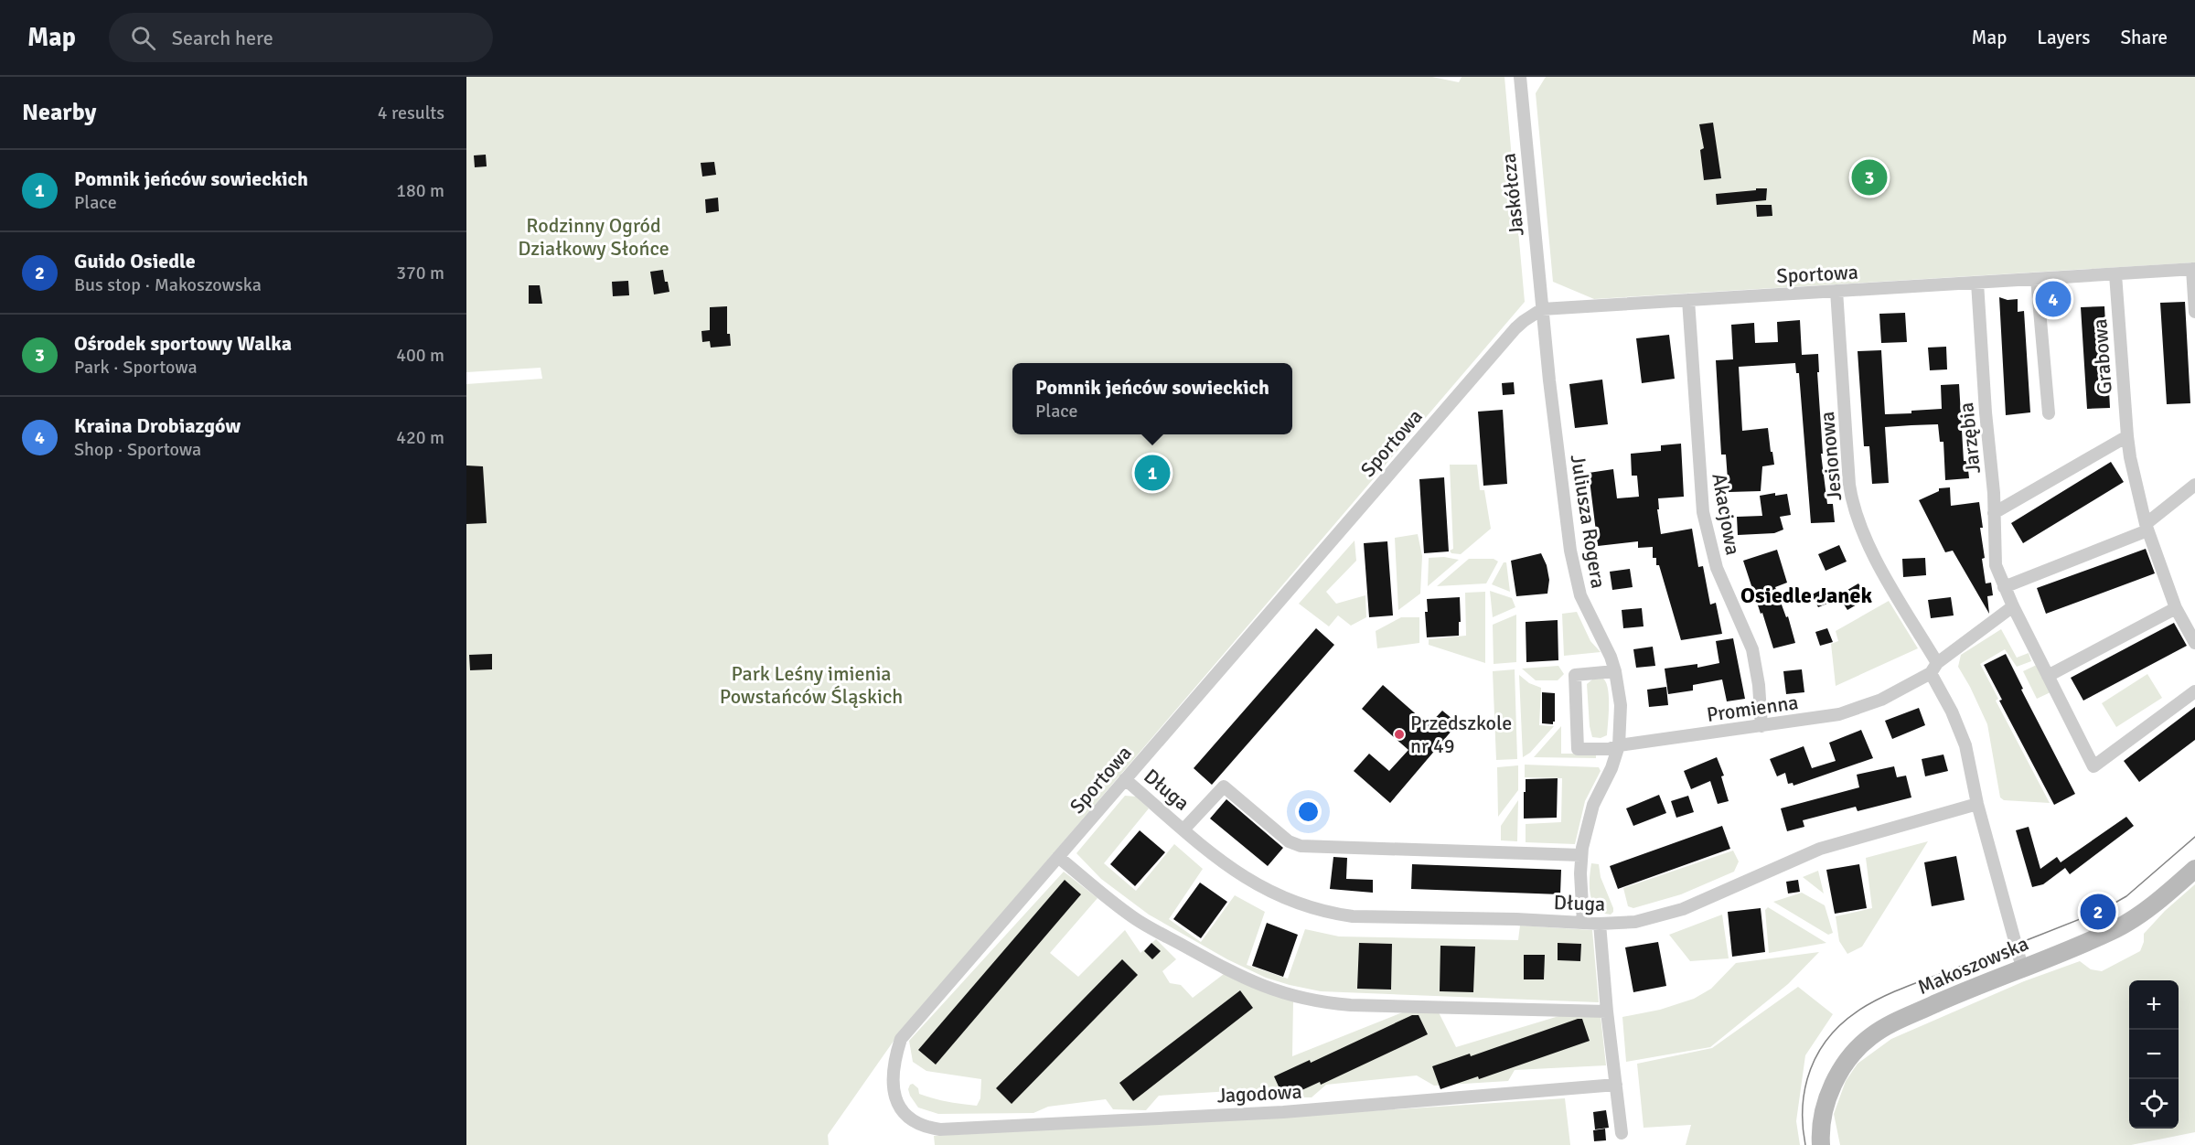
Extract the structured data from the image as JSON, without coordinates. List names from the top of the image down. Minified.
{"streets":{"main road":["Makoszowska"],"street":["Jaskółcza","Sportowa","Grabowa","Jarzębia","Jesionowa","Akacjowa","Juliusza Rogera","Promienna","Długa","Jagodowa"]},"crossings":[["Jaskółcza","Sportowa"],["Jaskółcza","Juliusza Rogera"],["Sportowa","Grabowa"],["Sportowa","Jarzębia"],["Sportowa","Jesionowa"],["Sportowa","Akacjowa"],["Sportowa","Juliusza Rogera"],["Sportowa","Długa"],["Sportowa","Jagodowa"],["Jarzębia","Promienna"],["Jesionowa","Promienna"],["Jesionowa","Długa"],["Jesionowa","Makoszowska"],["Akacjowa","Promienna"],["Juliusza Rogera","Promienna"],["Juliusza Rogera","Długa"]],"districts":["Osiedle Janek"],"parks":["Rodzinny Ogród Działkowy Słońce","Park Leśny imienia Powstańców Śląskich"],"places":["Przedszkole nr 49"],"page":{"header":"Map","search":"Search here","nav":["Map","Layers","Share"],"heading":["Nearby","4 results"],"list":[{"mark":"1","name":"Pomnik jeńców sowieckich","note":"Place","value":"180 m"},{"mark":"2","name":"Guido Osiedle","note":"Bus stop · Makoszowska","value":"370 m"},{"mark":"3","name":"Ośrodek sportowy Walka","note":"Park · Sportowa","value":"400 m"},{"mark":"4","name":"Kraina Drobiazgów","note":"Shop · Sportowa","value":"420 m"}],"pins":["3","4","1","2"],"popup":["Pomnik jeńców sowieckich","Place"],"map_buttons":["+","−"]}}
